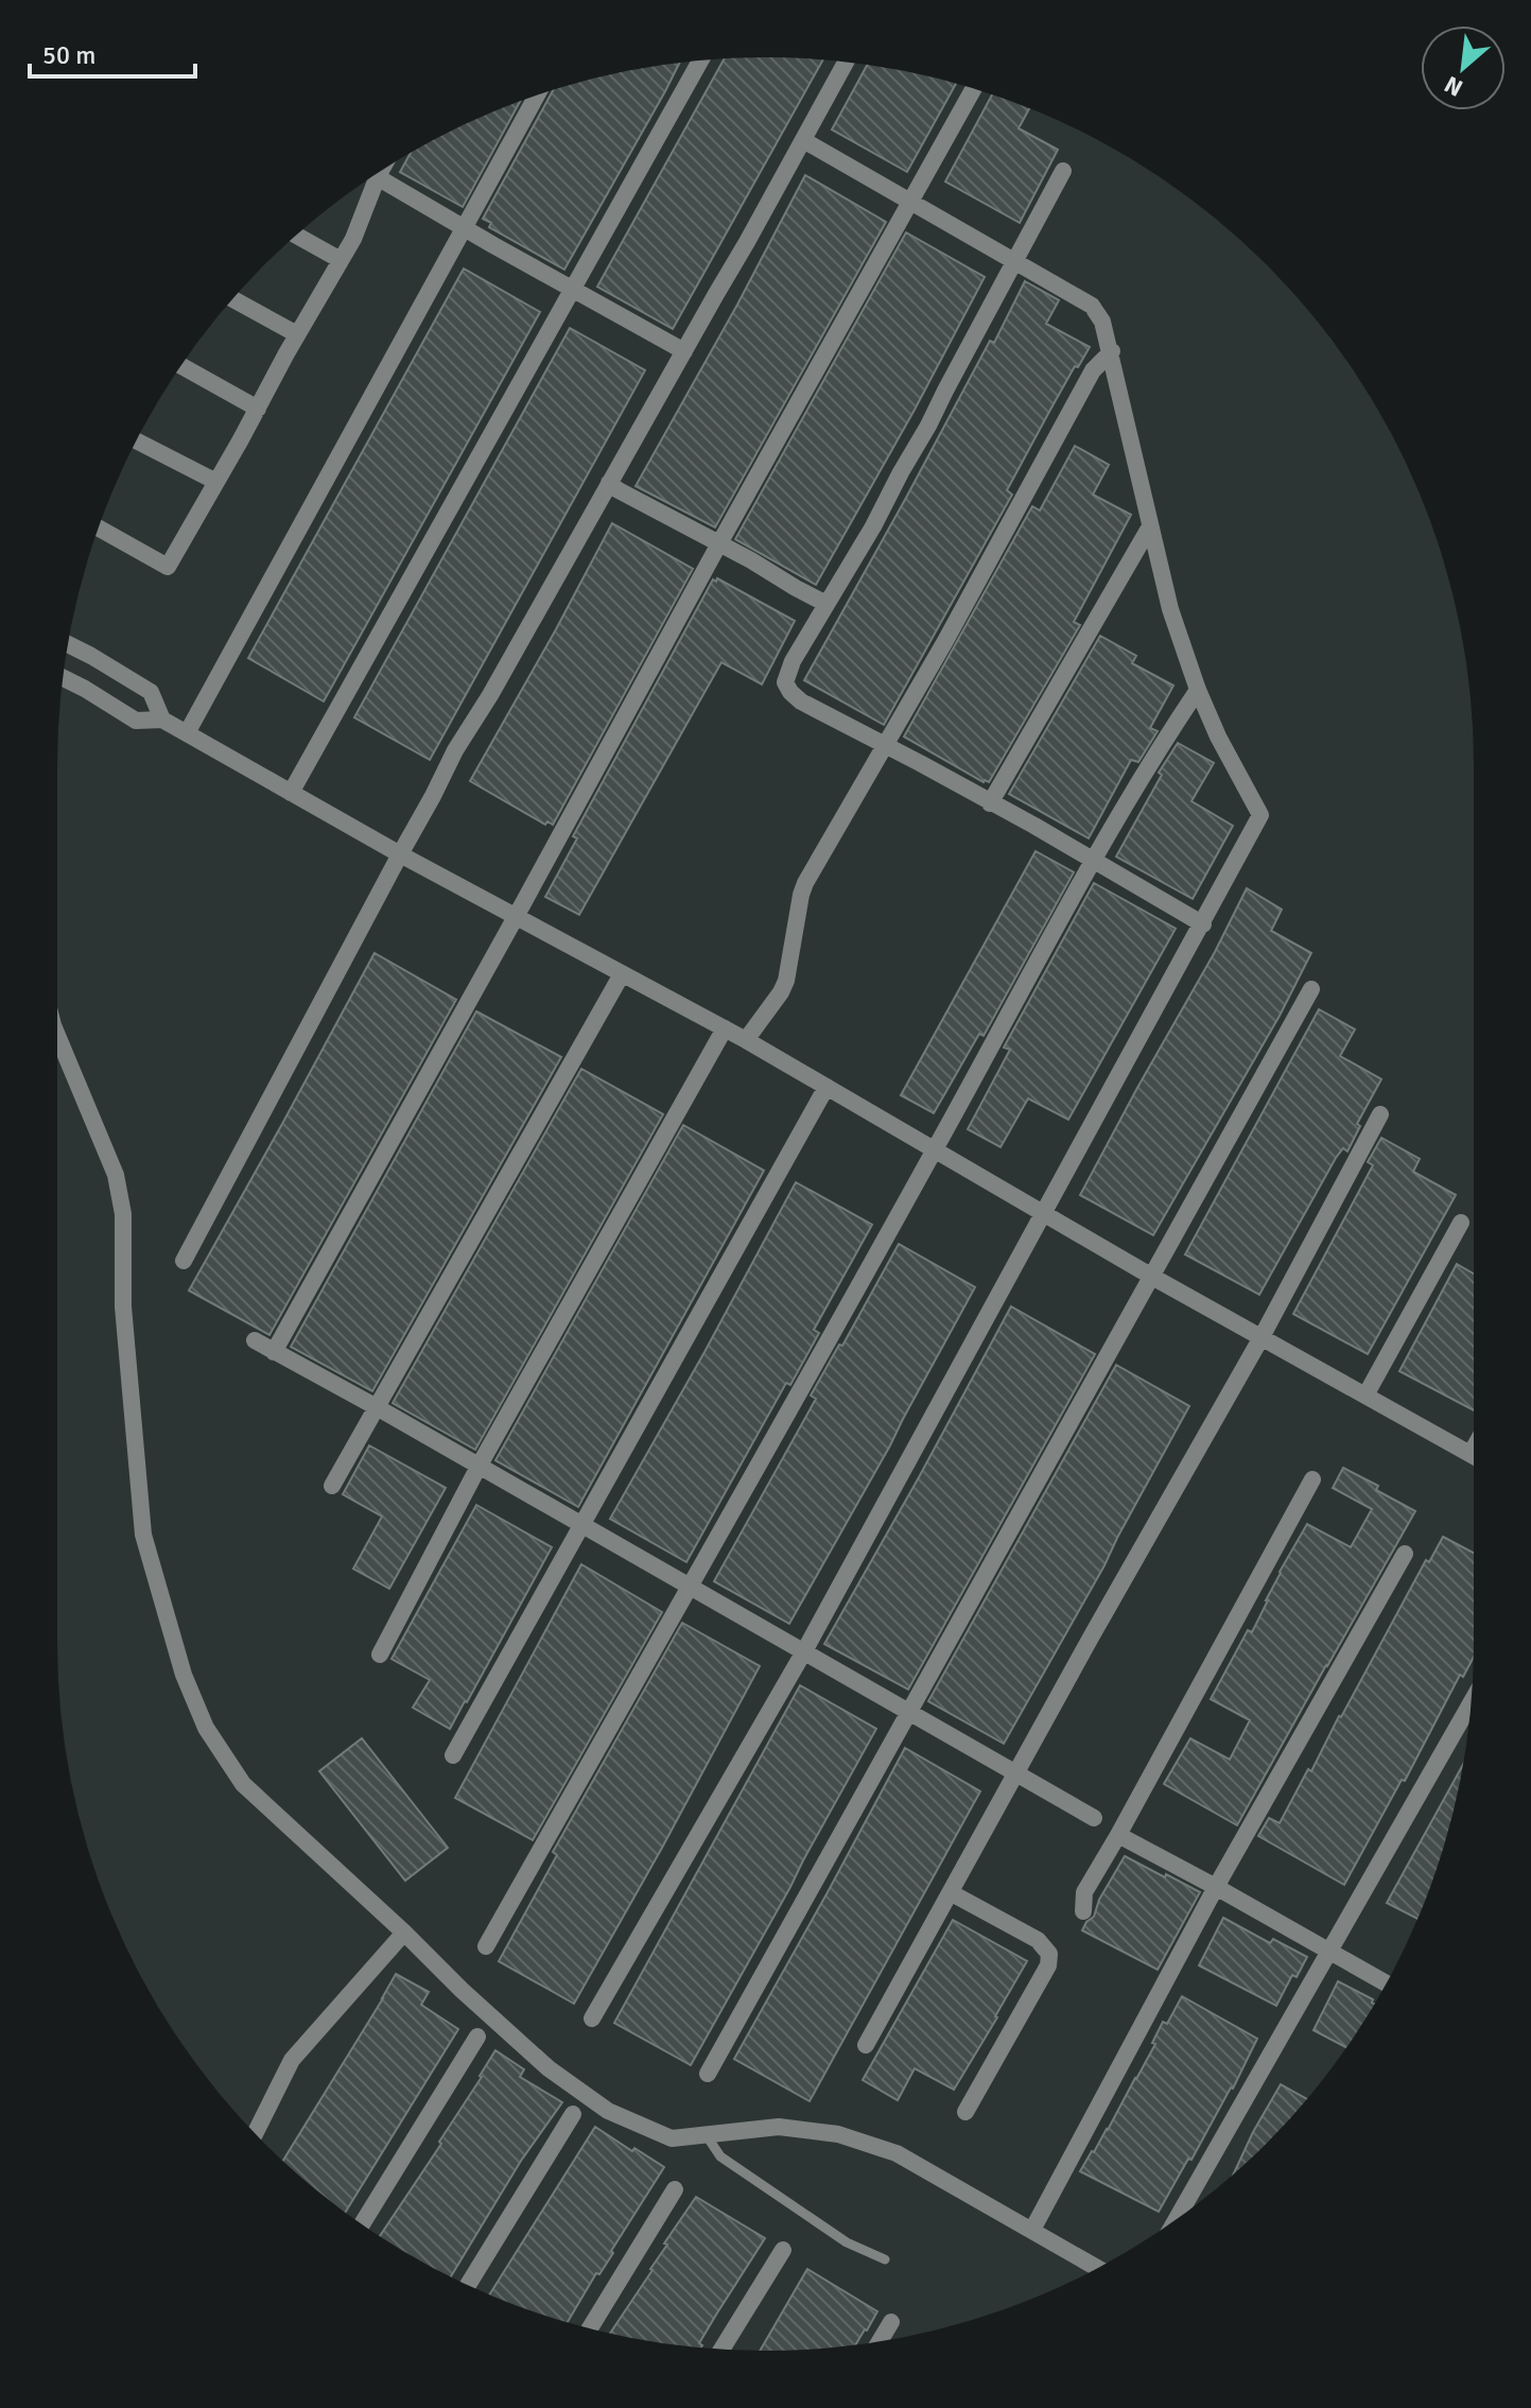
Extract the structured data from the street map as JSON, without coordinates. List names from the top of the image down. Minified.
{"scale_bar":"50 m","north":"bottom left"}
